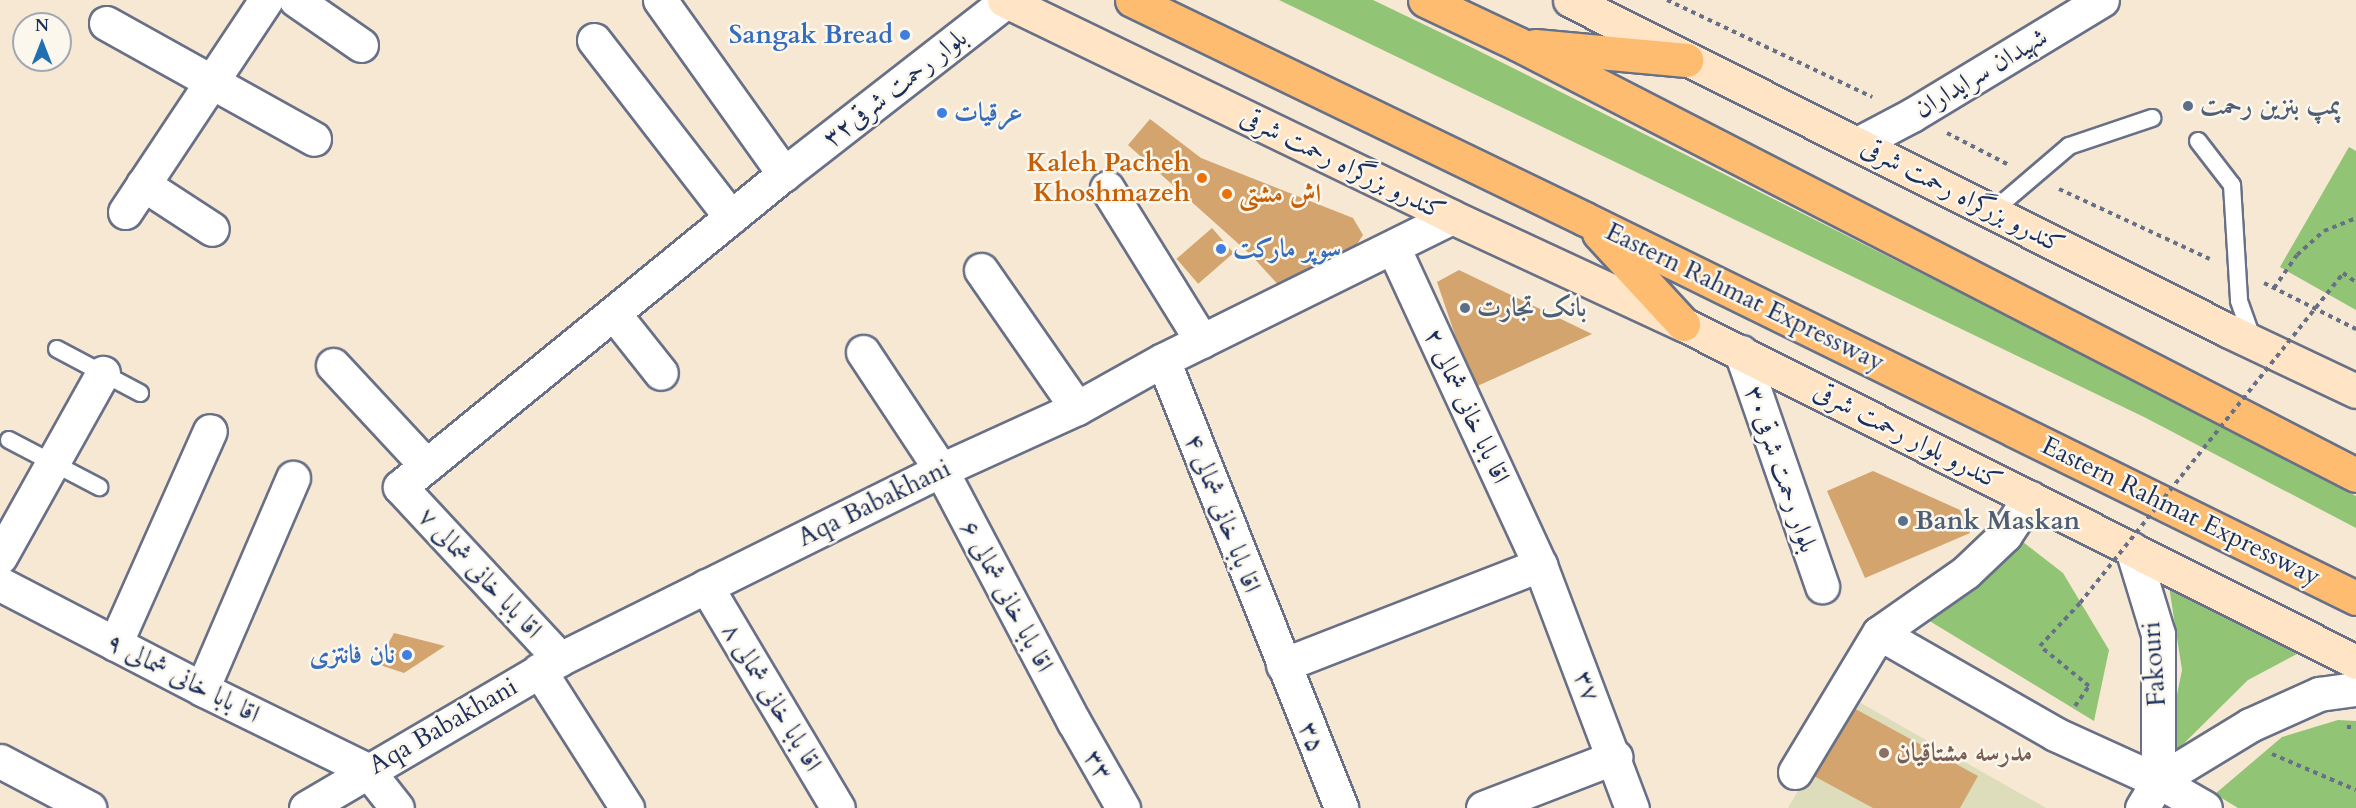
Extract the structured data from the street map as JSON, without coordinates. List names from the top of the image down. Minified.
{"streets":{"highway":["Eastern Rahmat Expressway"],"main road":["کندرو بزرگراه رحمت شرقی","کندرو بلوار رحمت شرقی"],"street":["شهیدان سرایداران","بلوار رحمت شرقی۳۲","۲ اقا بابا خانی شمالی","بلوار رحمت شرقی۳۰","Aqa Babakhani","۴ اقا بابا خانی شمالی","۷ اقا بابا خانی شمالی","۶ اقا بابا خانی شمالی","Fakouri","۹ اقا بابا خانی شمالی","۳۷","۸ اقا بابا خانی شمالی","۳۵","۳۳"]},"crossings":[["شهیدان سرایداران","کندرو بزرگراه رحمت شرقی"],["بلوار رحمت شرقی۳۲","کندرو بزرگراه رحمت شرقی"],["بلوار رحمت شرقی۳۲","۷ اقا بابا خانی شمالی"],["کندرو بزرگراه رحمت شرقی","کندرو بلوار رحمت شرقی"],["کندرو بزرگراه رحمت شرقی","Aqa Babakhani"],["۲ اقا بابا خانی شمالی","Aqa Babakhani"],["۲ اقا بابا خانی شمالی","۳۷"],["کندرو بلوار رحمت شرقی","بلوار رحمت شرقی۳۰"],["کندرو بلوار رحمت شرقی","Fakouri"],["Aqa Babakhani","۴ اقا بابا خانی شمالی"],["Aqa Babakhani","۷ اقا بابا خانی شمالی"],["Aqa Babakhani","۶ اقا بابا خانی شمالی"],["Aqa Babakhani","۹ اقا بابا خانی شمالی"],["Aqa Babakhani","۸ اقا بابا خانی شمالی"],["۴ اقا بابا خانی شمالی","۳۵"],["۶ اقا بابا خانی شمالی","۳۳"]],"places":["Sangak Bread","پمپ بنزین رحمت","عرقیات","Kaleh Pacheh Khoshmazeh","اش مشتی","سوپر مارکت","بانک تجارت","Bank Maskan","نان فانتزی","مدرسه مشتاقیان"],"north":"top"}
